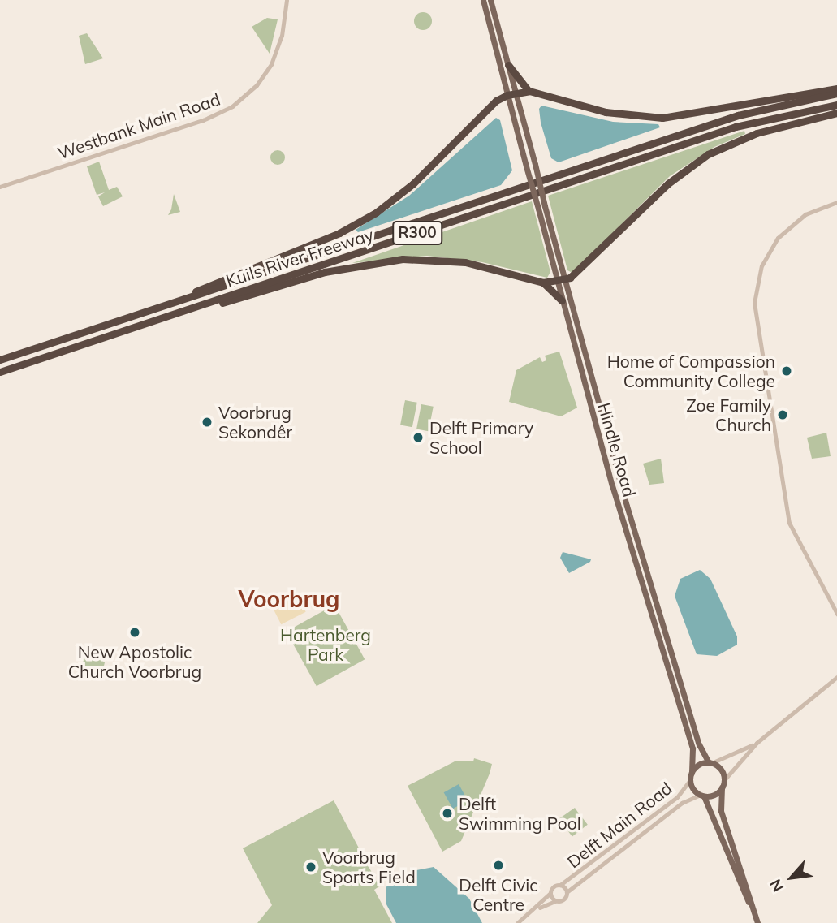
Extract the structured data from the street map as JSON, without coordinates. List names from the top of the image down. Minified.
{"streets":{"highway":["R300","Kuils River Freeway"],"main road":["Hindle Road"],"street":["Westbank Main Road","Delft Main Road"]},"crossings":[["Hindle Road","Delft Main Road"]],"districts":["Voorbrug"],"parks":["Hartenberg Park"],"places":["Home of Compassion Community College","Zoe Family Church","Voorbrug Sekondêr","Delft Primary School","New Apostolic Church Voorbrug","Delft Swimming Pool","Delft Civic Centre","Voorbrug Sports Field"],"north":"bottom left"}
